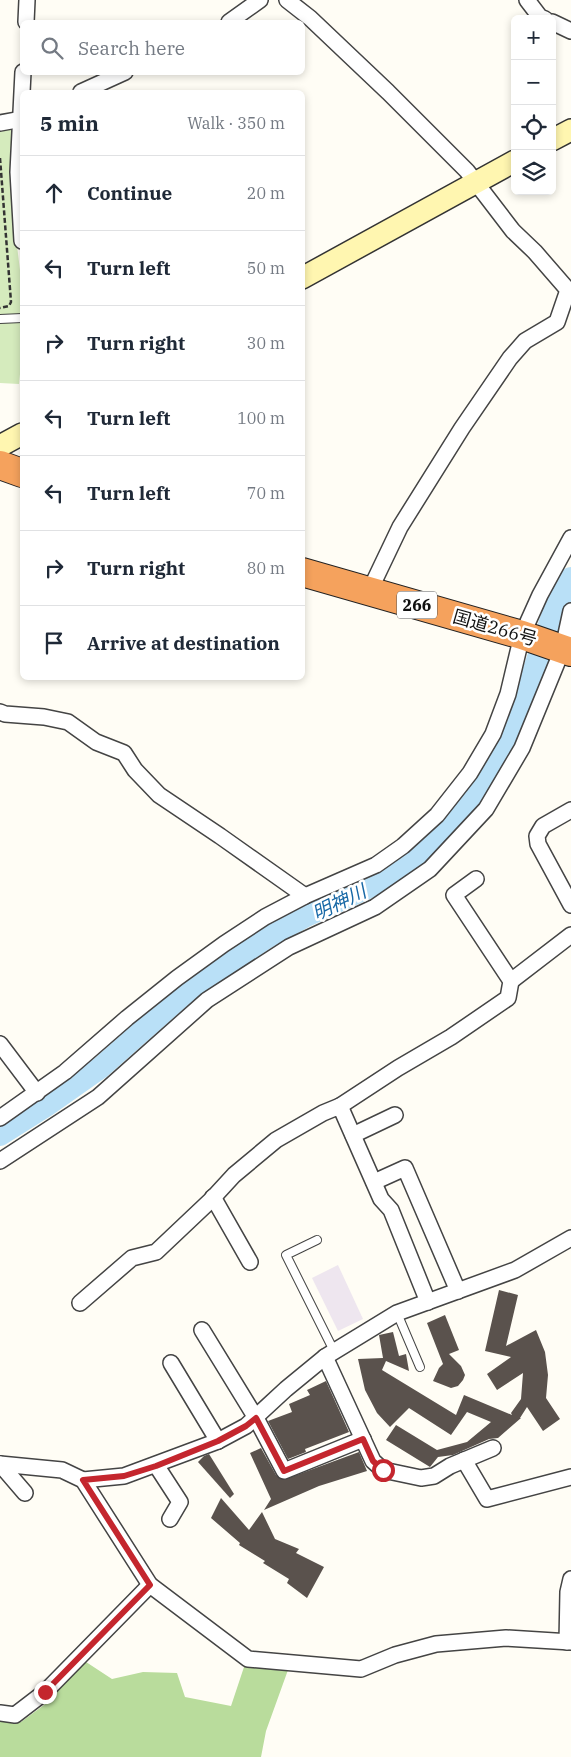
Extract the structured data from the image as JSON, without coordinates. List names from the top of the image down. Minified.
{"streets":{"highway":["266","国道266号"]},"water":["明神川"],"page":{"map_buttons":["+","−"],"search":"Search here","heading":["5 min","Walk · 350 m"],"list":[["Continue","20 m"],["Turn left","50 m"],["Turn right","30 m"],["Turn left","100 m"],["Turn left","70 m"],["Turn right","80 m"],"Arrive at destination"]}}
